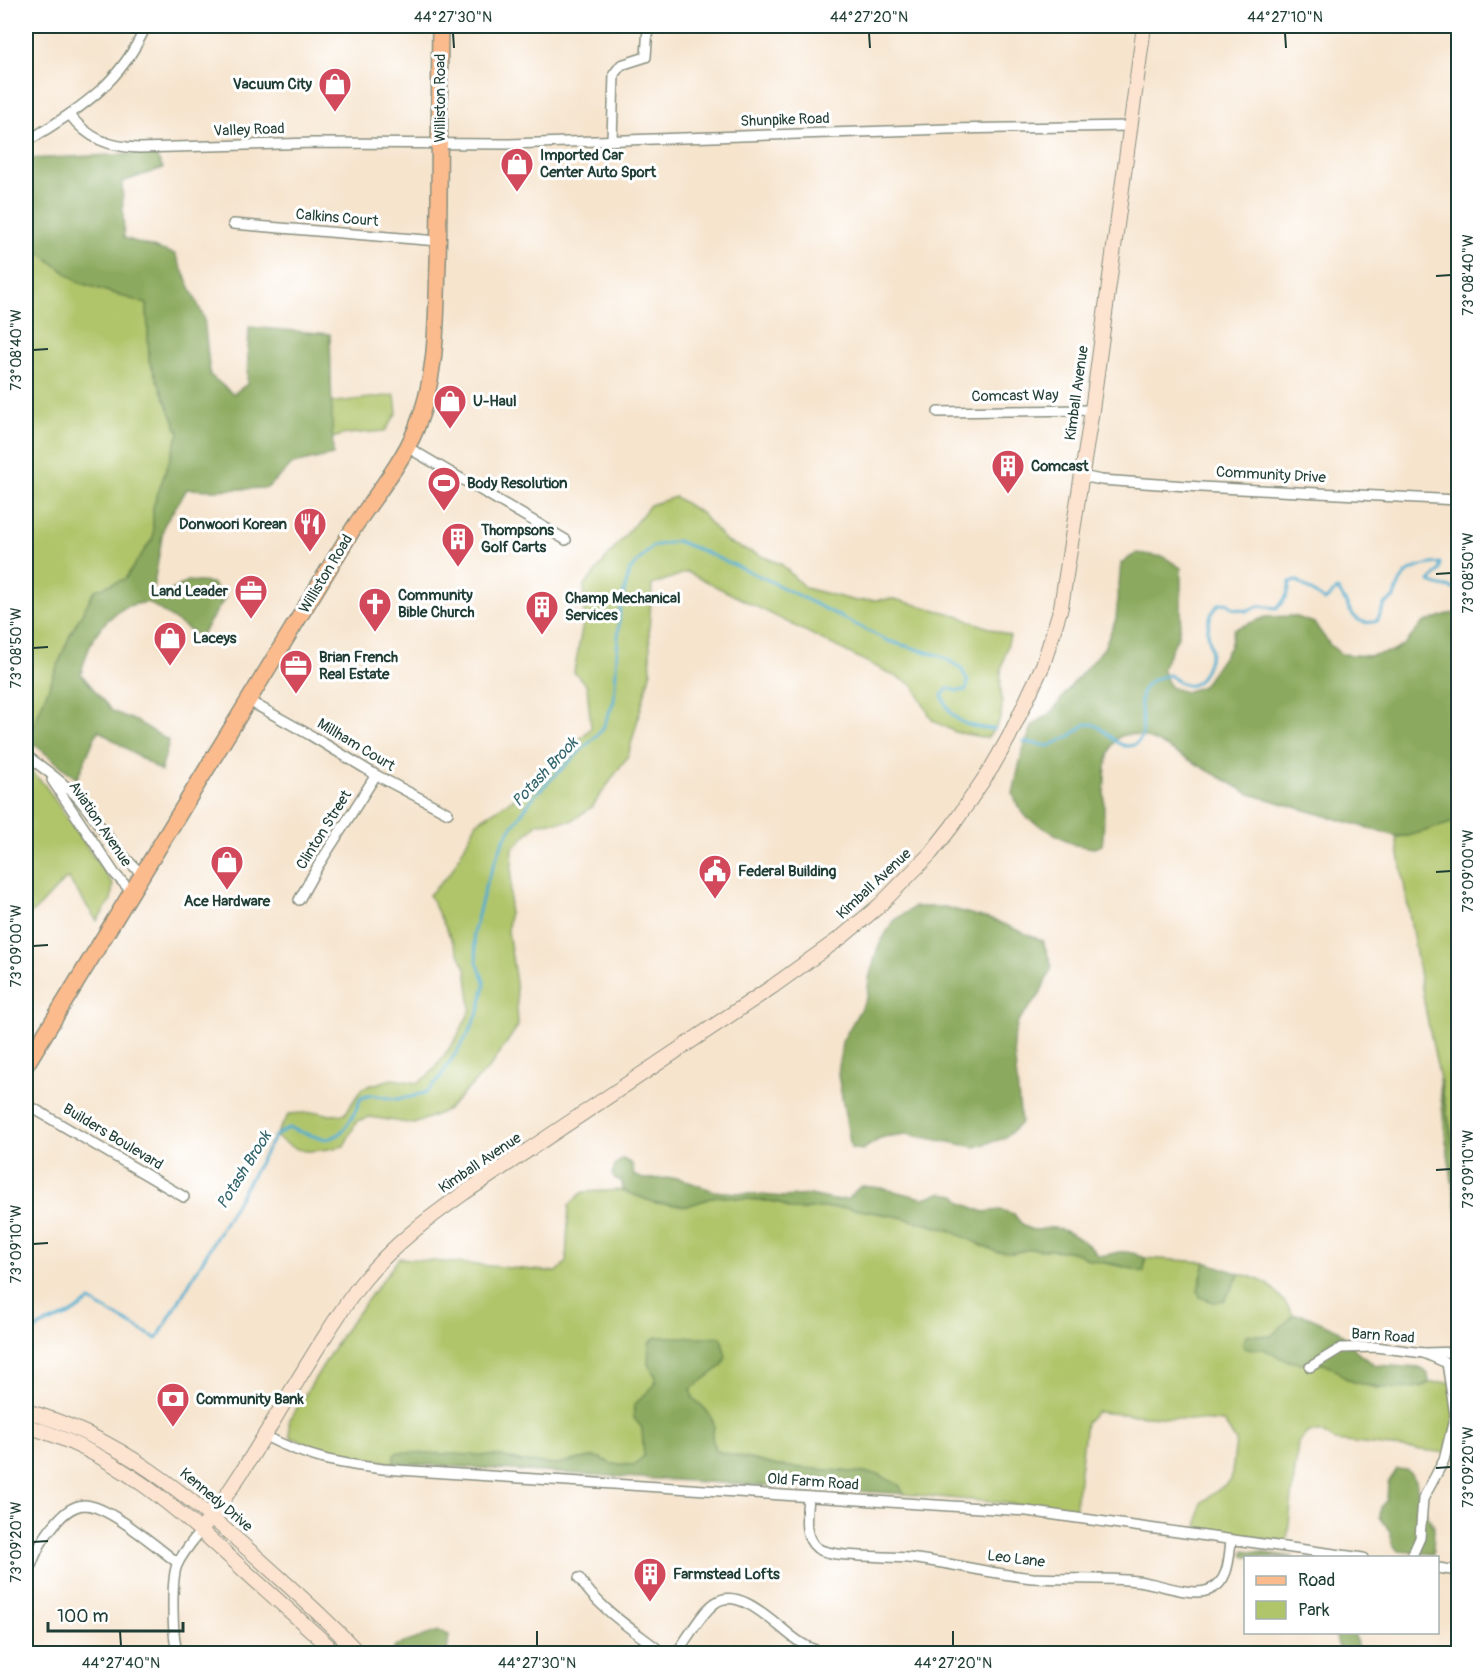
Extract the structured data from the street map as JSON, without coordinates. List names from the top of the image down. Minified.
{"streets":{"main road":["Williston Road","Kimball Avenue","Kennedy Drive"],"street":["Shunpike Road","Valley Road","Calkins Court","Comcast Way","Community Drive","Millham Court","Aviation Avenue","Clinton Street","Builders Boulevard","Barn Road","Old Farm Road","Leo Lane"]},"crossings":[["Williston Road","Shunpike Road"],["Williston Road","Valley Road"],["Williston Road","Calkins Court"],["Williston Road","Millham Court"],["Williston Road","Aviation Avenue"],["Shunpike Road","Valley Road"],["Shunpike Road","Kimball Avenue"],["Kimball Avenue","Comcast Way"],["Kimball Avenue","Community Drive"],["Kimball Avenue","Old Farm Road"],["Kimball Avenue","Kennedy Drive"],["Millham Court","Clinton Street"],["Old Farm Road","Leo Lane"]],"water":["Potash Brook"],"places":{"shop":["Vacuum City","Imported Car Center Auto Sport","U-Haul","Laceys","Ace Hardware"],"building":["Comcast","Thompsons Golf Carts","Champ Mechanical Services","Farmstead Lofts"],"sports":["Body Resolution"],"restaurant":["Donwoori Korean"],"office":["Land Leader","Brian French Real Estate"],"church":["Community Bible Church"],"public building":["Federal Building"],"bank":["Community Bank"]},"legend":["Road","Park"],"scale_bar":"100 m","coordinates":["44°27'30\"N","44°27'20\"N","44°27'10\"N","73°08'40\"W","73°08'50\"W","73°09'00\"W","73°09'10\"W","73°09'20\"W","44°27'40\"N"]}
